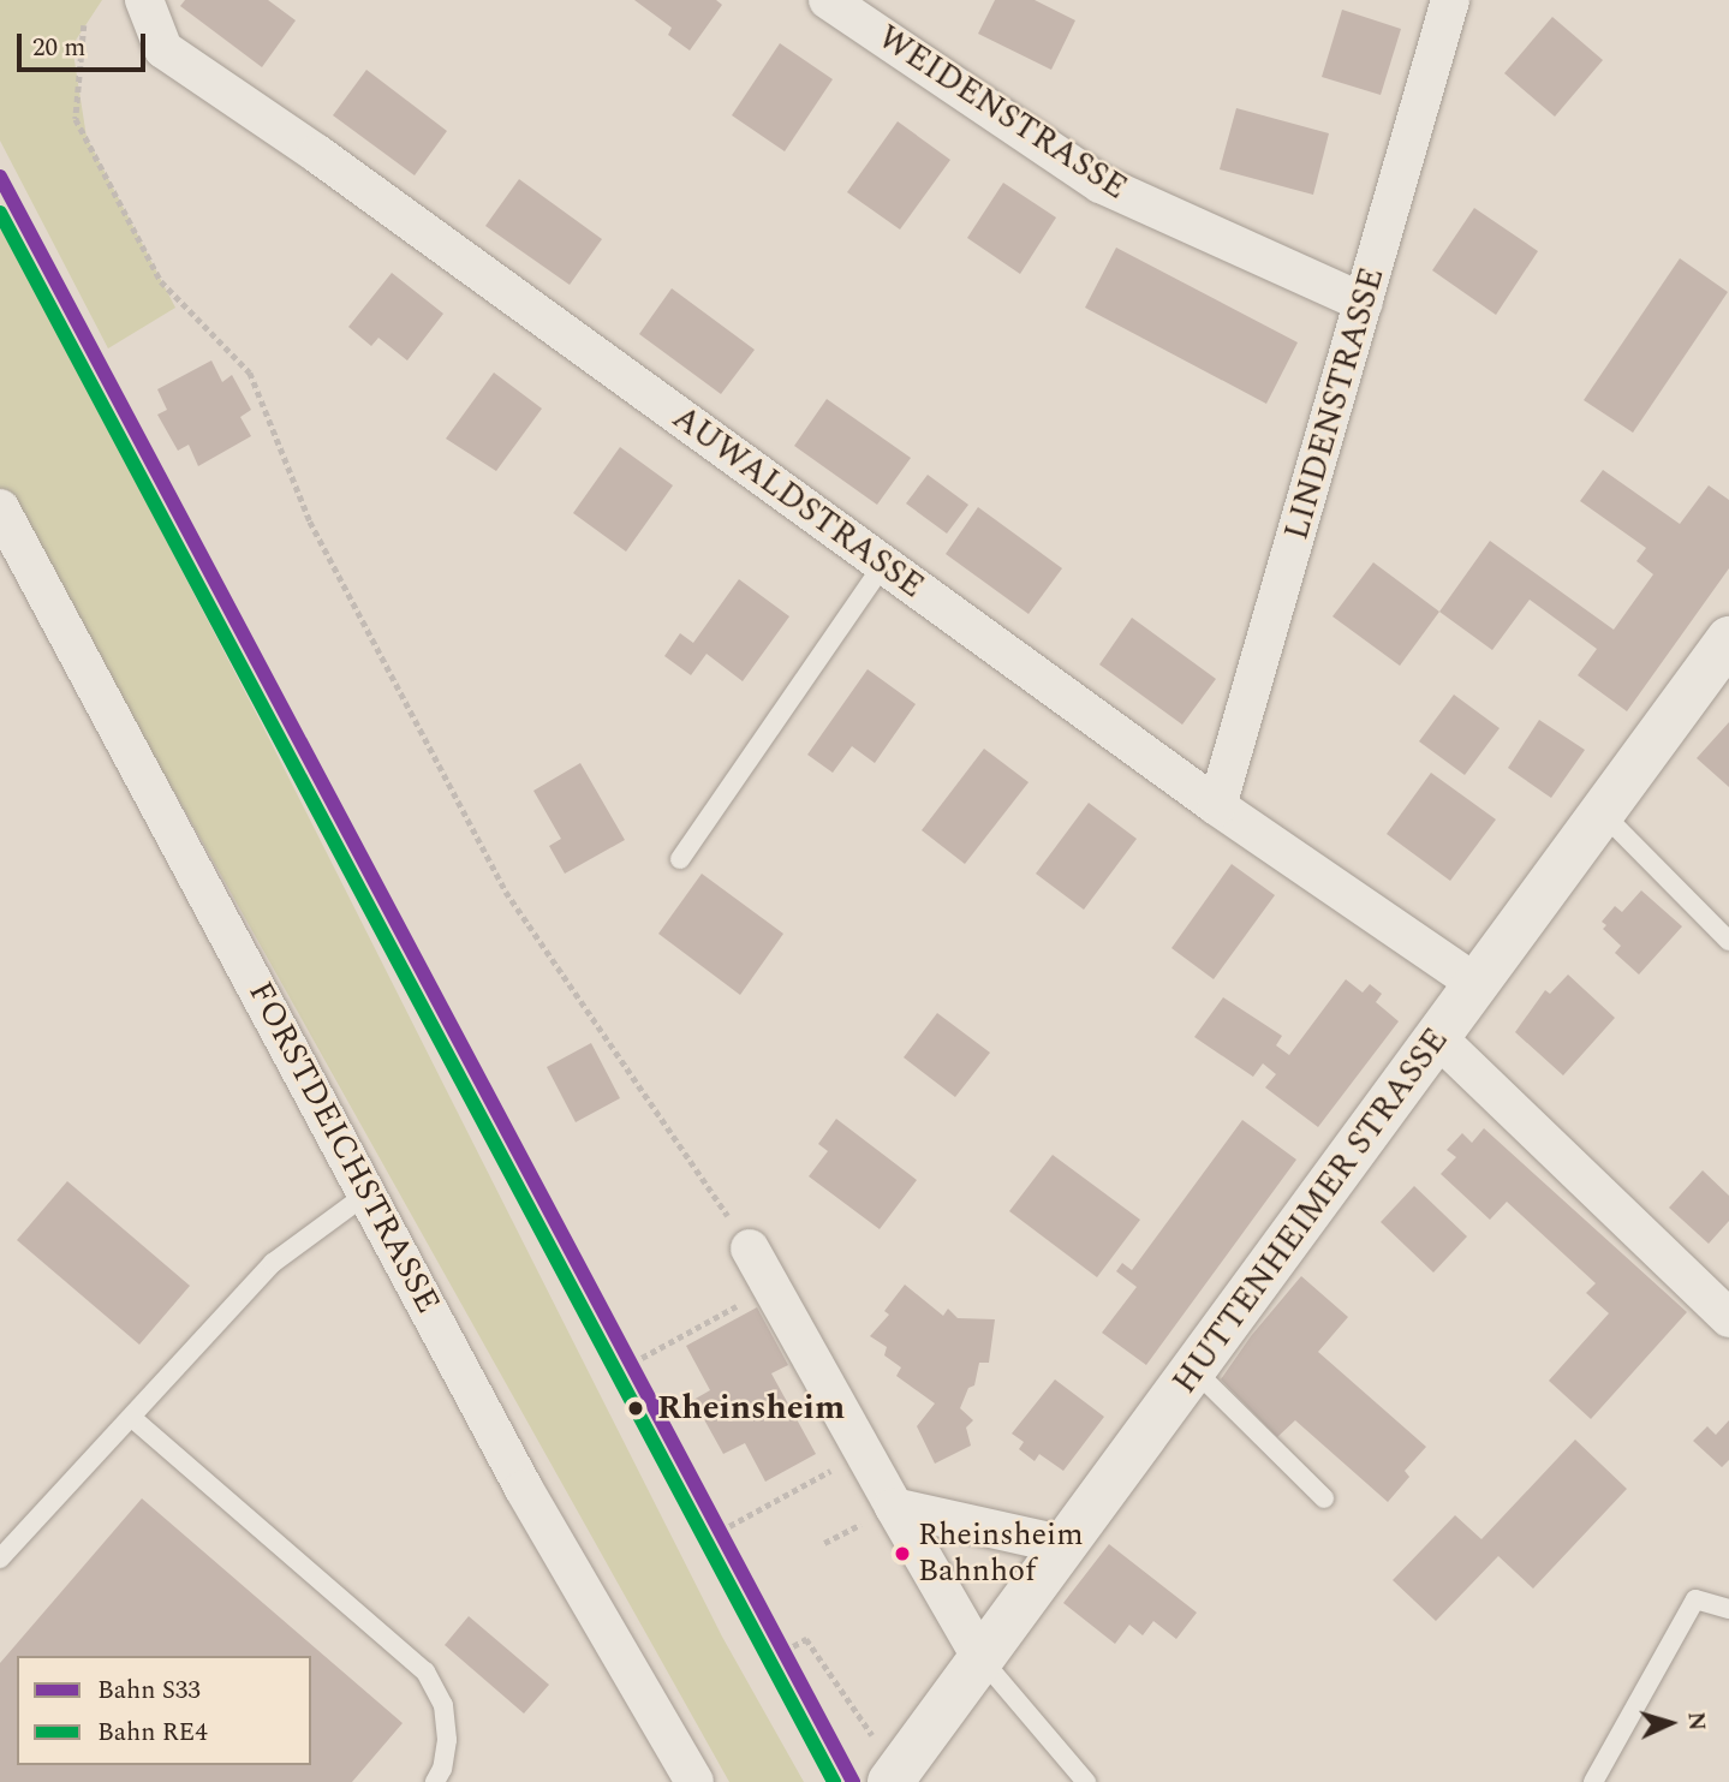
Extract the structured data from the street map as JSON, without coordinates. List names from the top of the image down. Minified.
{"streets":{"street":["WEIDENSTRASSE","LINDENSTRASSE","AUWALDSTRASSE","FORSTDEICHSTRASSE","HUTTENHEIMER STRASSE"]},"crossings":[["WEIDENSTRASSE","LINDENSTRASSE"],["LINDENSTRASSE","AUWALDSTRASSE"],["AUWALDSTRASSE","HUTTENHEIMER STRASSE"]],"places":["Rheinsheim","Rheinsheim Bahnhof"],"lines":["rail line S33","rail line RE4"],"legend":["Bahn S33","Bahn RE4"],"scale_bar":"20 m","north":"right"}
